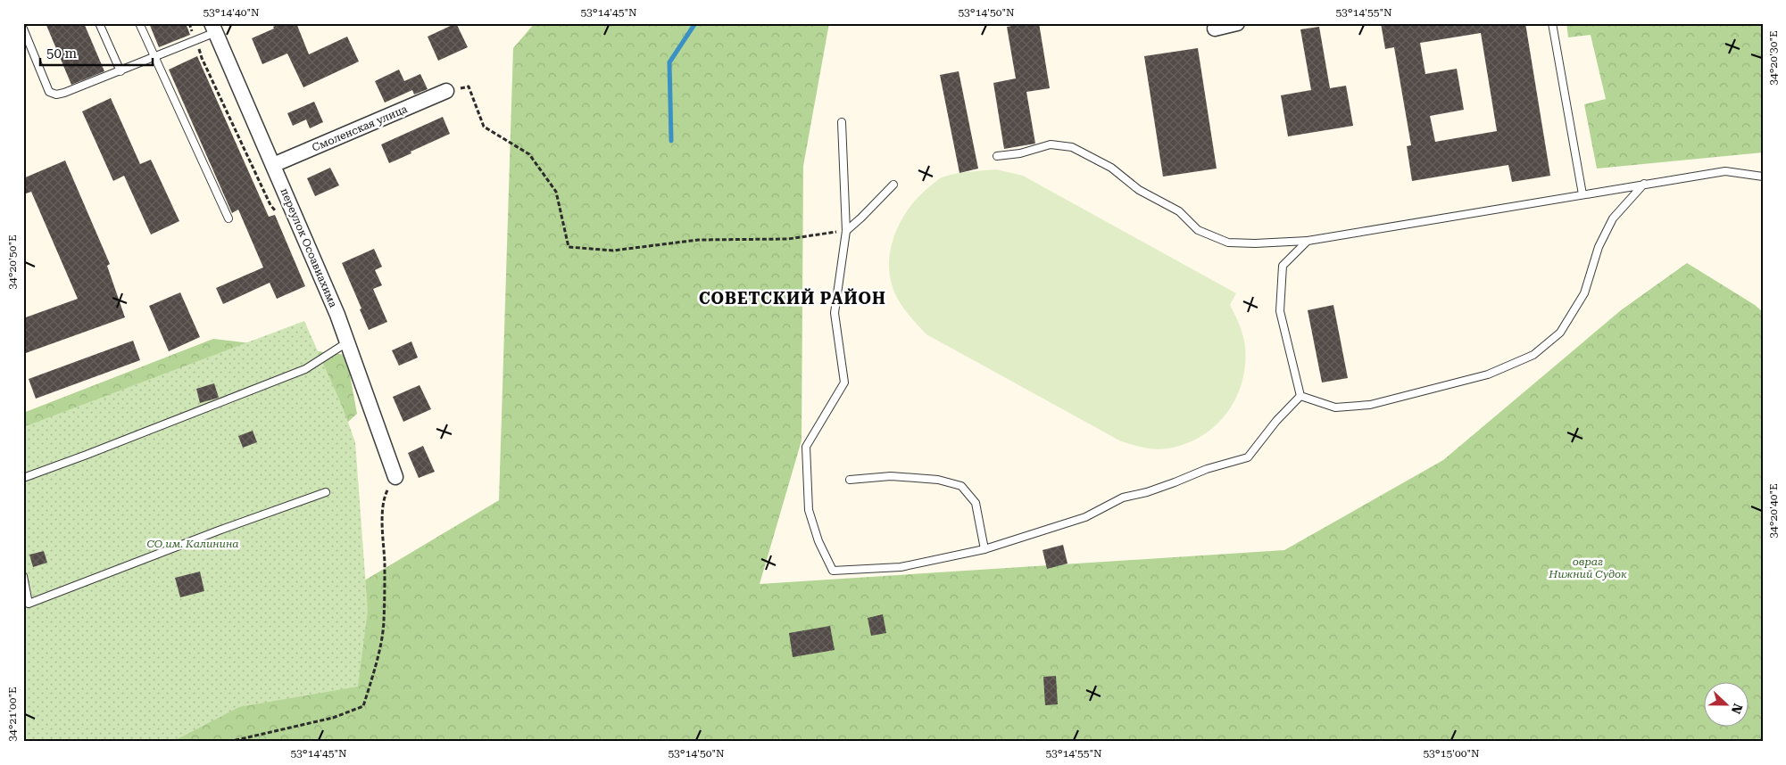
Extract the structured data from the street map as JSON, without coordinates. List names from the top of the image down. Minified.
{"streets":{"street":["Смоленская улица","переулок Осоавиахима"]},"crossings":[["Смоленская улица","переулок Осоавиахима"]],"districts":["СОВЕТСКИЙ РАЙОН"],"parks":["СО им. Калинина","овраг Нижний Судок"],"scale_bar":"50 m","north":"right","coordinates":["53°14'40\"N","53°14'45\"N","53°14'50\"N","53°14'55\"N","34°20'30\"E","34°20'50\"E","34°20'40\"E","34°21'00\"E","53°15'00\"N"]}
